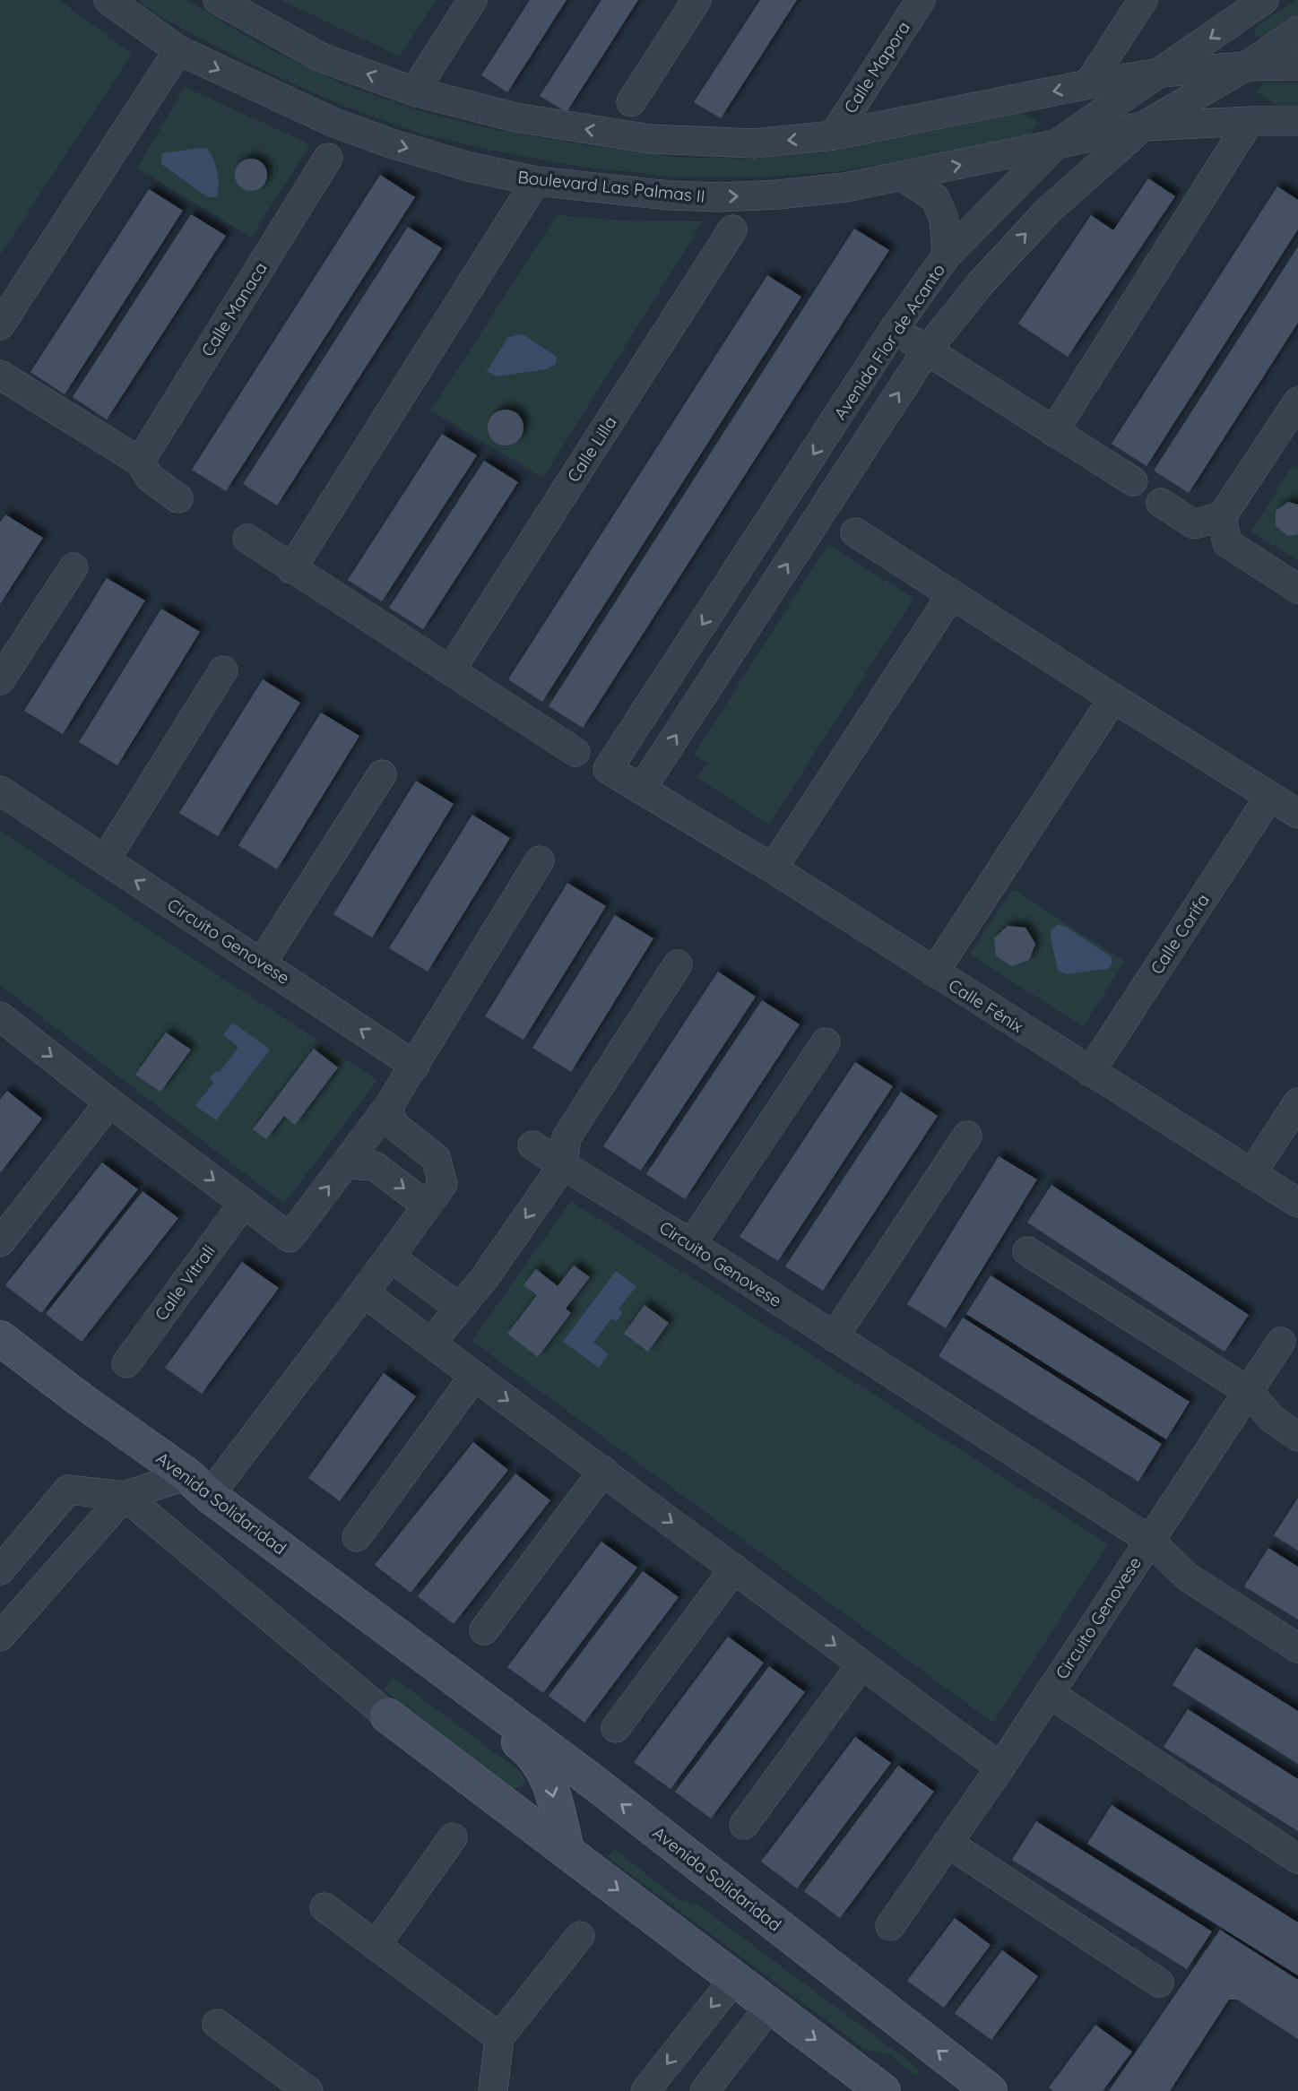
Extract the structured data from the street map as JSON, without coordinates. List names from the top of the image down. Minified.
{"streets":{"main road":["Avenida Solidaridad"],"street":["Calle Mapora","Boulevard Las Palmas II","Calle Manaca","Avenida Flor de Acanto","Calle Lilla","Calle Corifa","Circuito Genovese","Calle Fénix","Calle Vitrali"]},"crossings":[["Boulevard Las Palmas II","Avenida Flor de Acanto"],["Avenida Flor de Acanto","Calle Fénix"],["Calle Corifa","Calle Fénix"]]}
